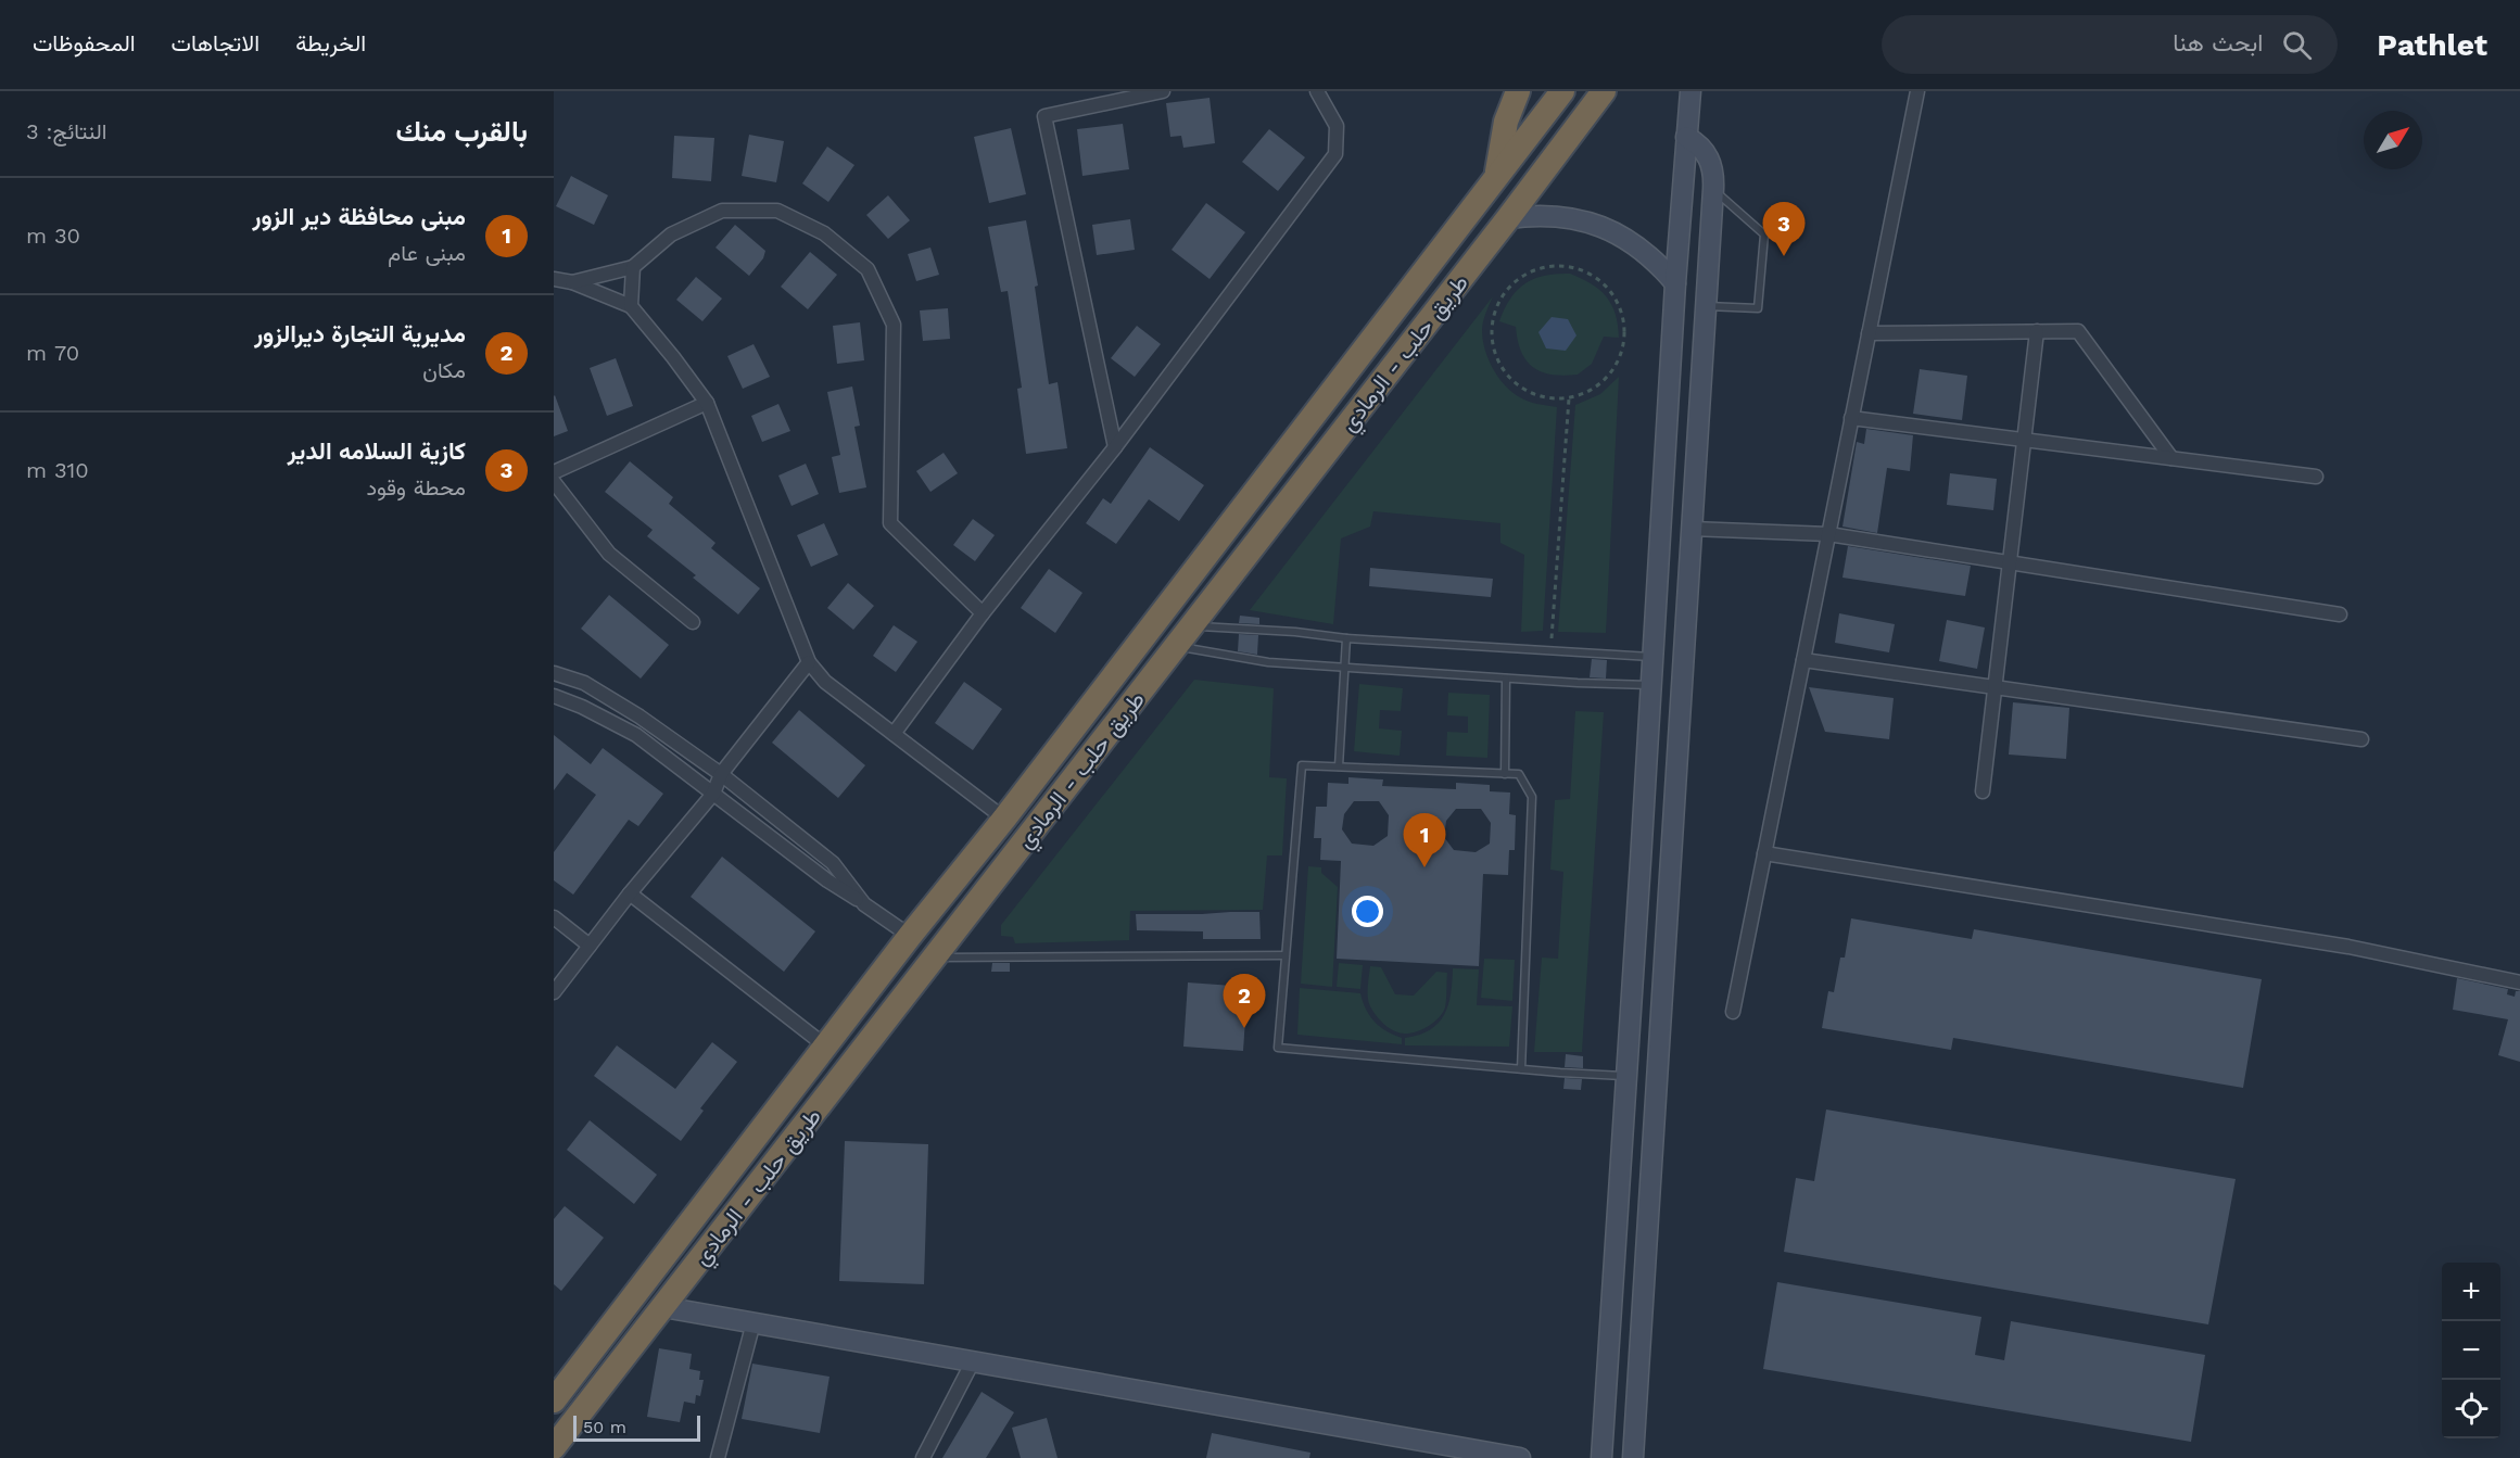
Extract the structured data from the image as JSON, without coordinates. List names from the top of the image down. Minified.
{"streets":{"highway":["طريق حلب - الرمادي"]},"scale_bar":"50 m","north":"top right","page":{"header":"Pathlet","search":"ابحث هنا","nav":["الخريطة","الاتجاهات","المحفوظات"],"heading":["بالقرب منك","النتائج: 3"],"list":[{"mark":"1","name":"مبنى محافظة دير الزور","note":"مبنى عام","value":"30 m"},{"mark":"2","name":"مديرية التجارة ديرالزور","note":"مكان","value":"70 m"},{"mark":"3","name":"كازية السلامه الدير","note":"محطة وقود","value":"310 m"}],"pins":["3","1","2"],"map_buttons":["+","−"],"scale":"50 m"}}
